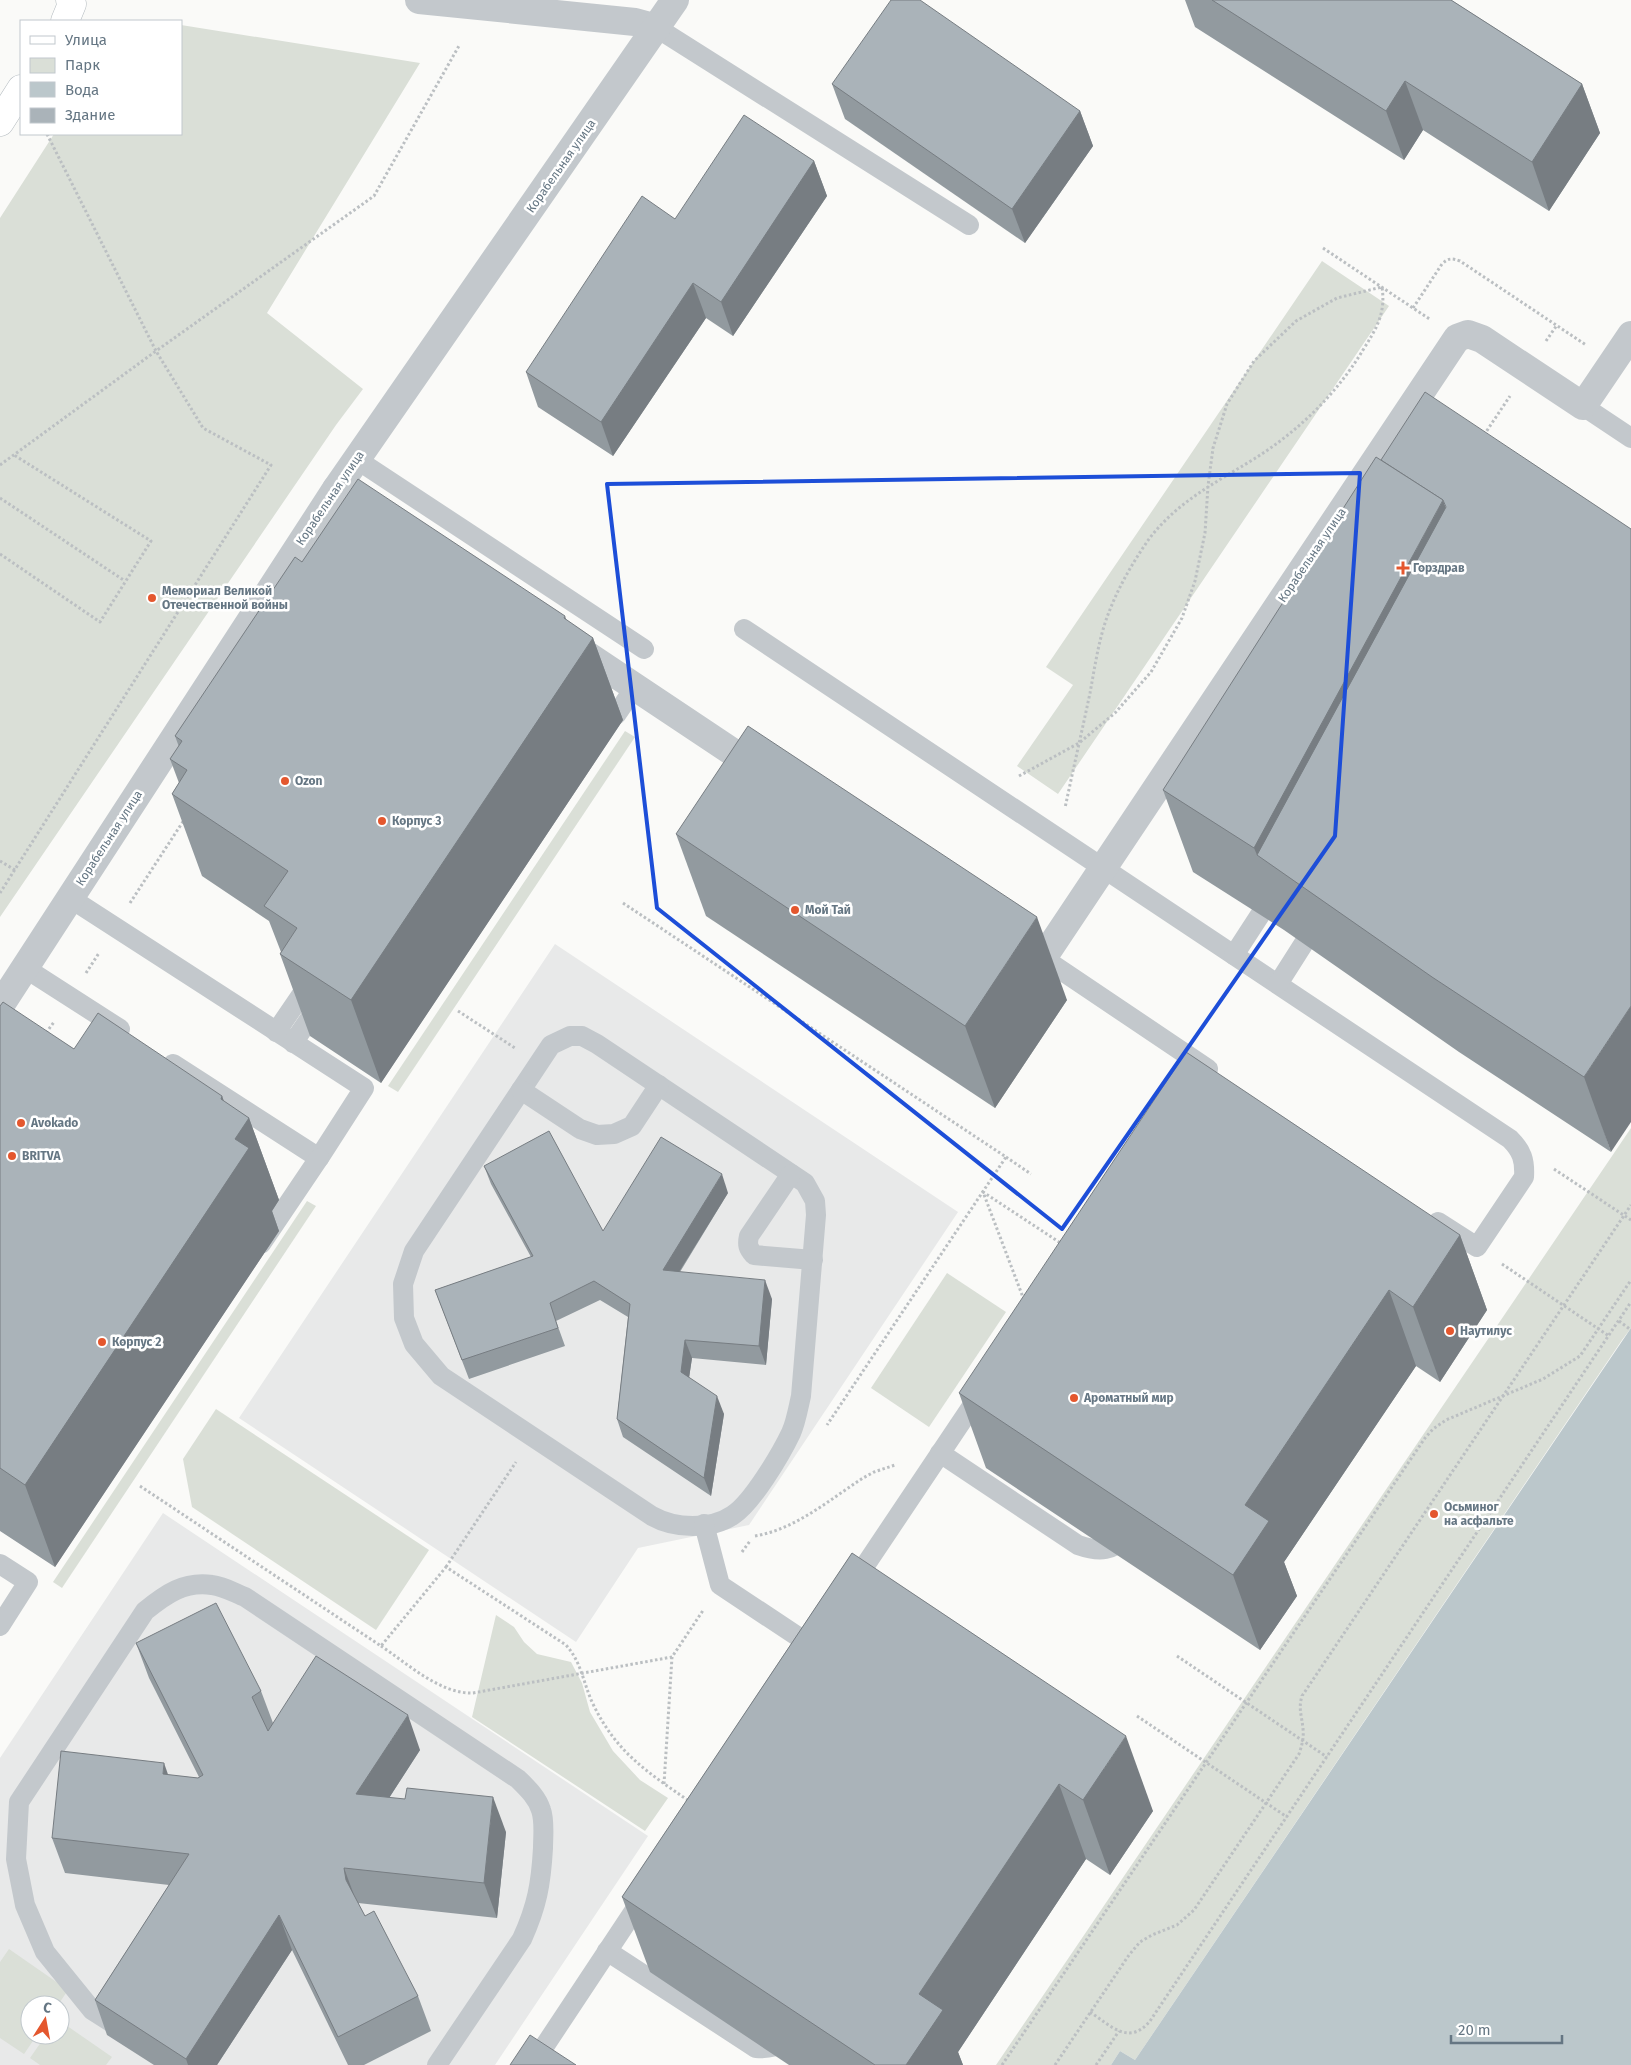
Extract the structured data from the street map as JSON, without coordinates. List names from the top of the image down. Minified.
{"streets":{"street":["Корабельная улица"]},"places":{"health":["Горздрав"],"other":["Мемориал Великой Отечественной войны","Ozon","Корпус 3","Мой Тай","Avokado","BRITVA","Наутилус","Корпус 2","Ароматный мир","Осьминог на асфальте"]},"legend":["Улица","Парк","Вода","Здание"],"scale_bar":"20 m","north":"top"}
